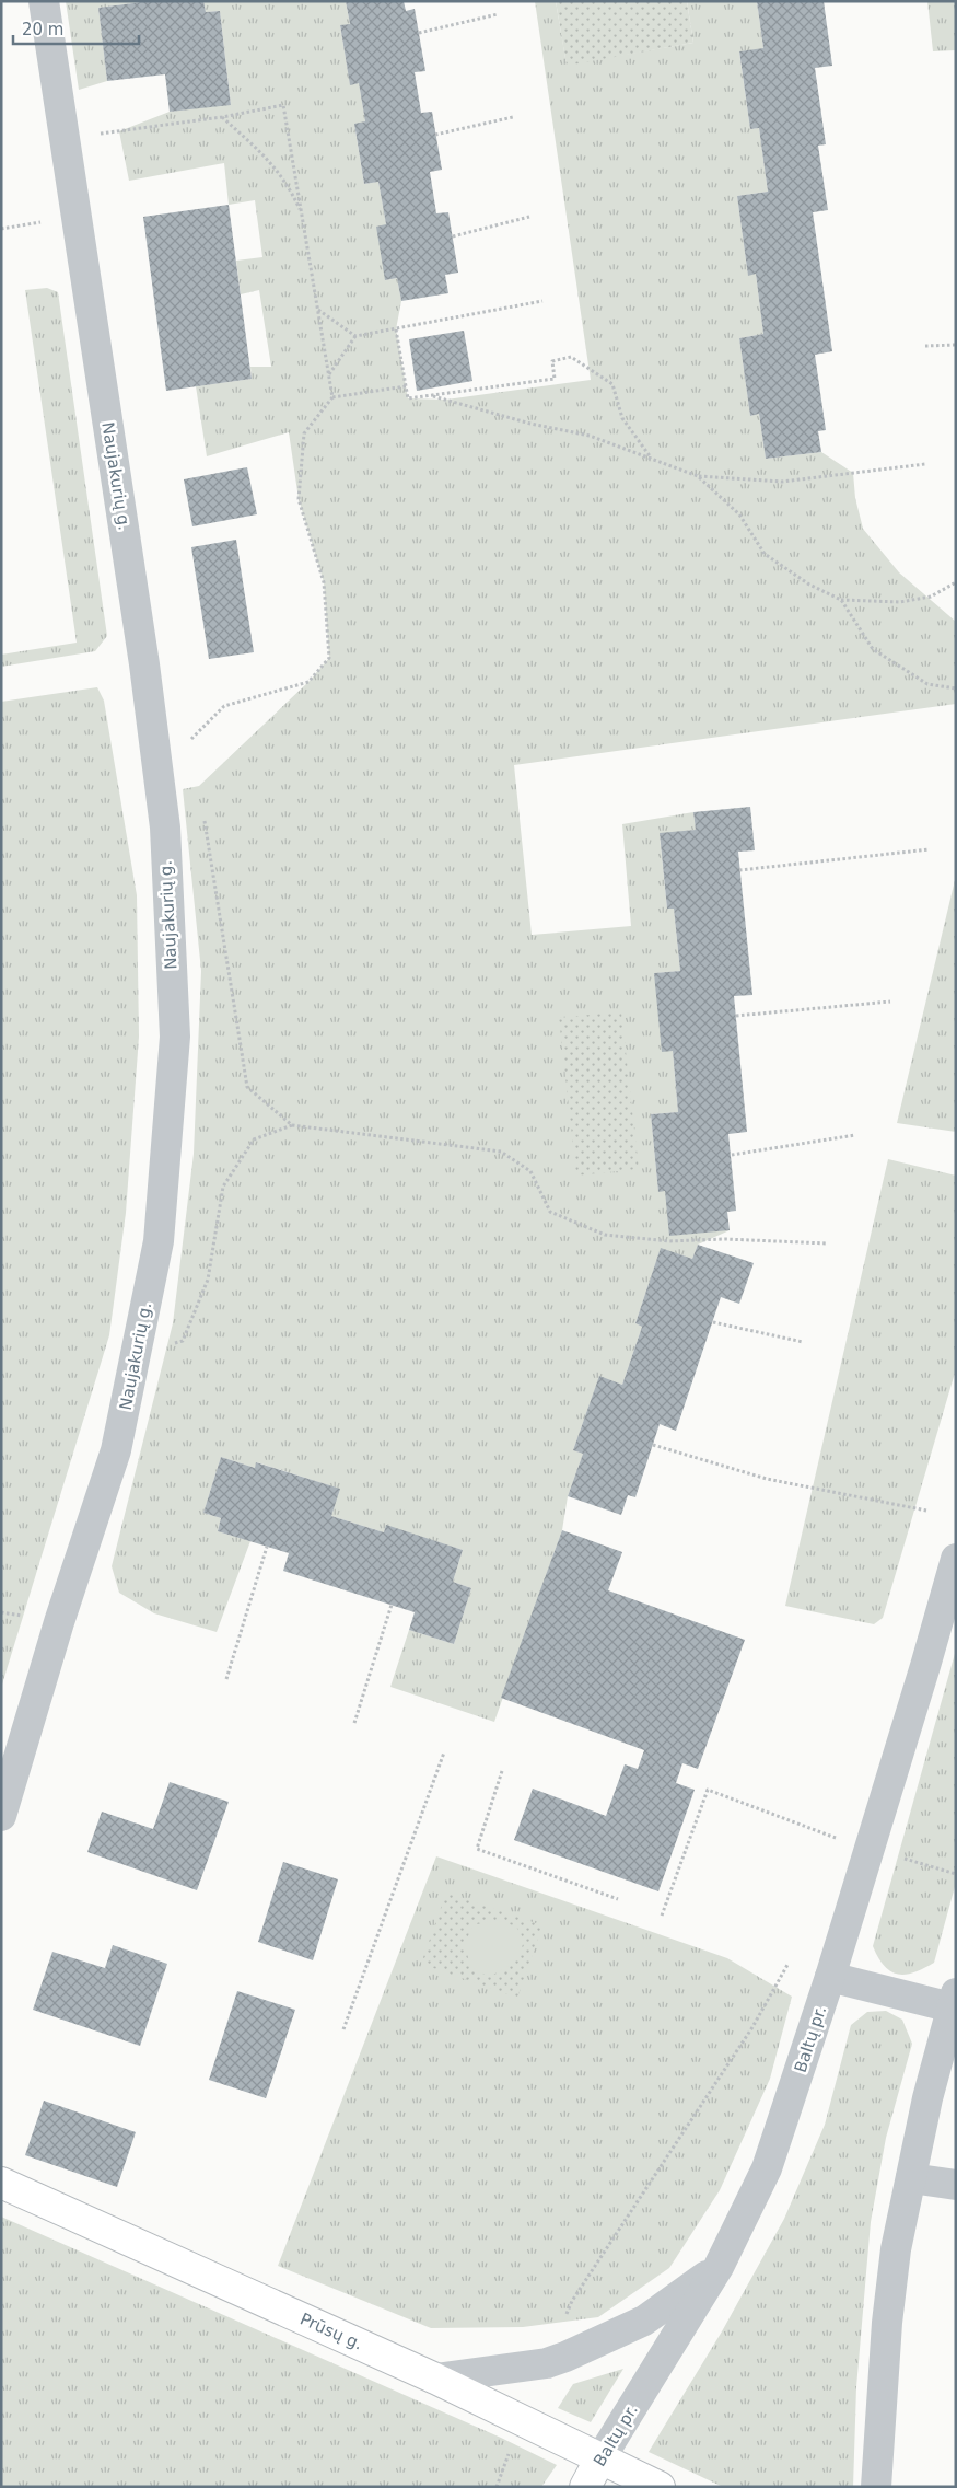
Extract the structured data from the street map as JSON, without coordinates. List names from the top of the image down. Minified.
{"streets":{"main road":["Baltų pr.","Prūsų g."],"street":["Naujakurių g."]},"crossings":[["Baltų pr.","Prūsų g."]],"scale_bar":"20 m"}
